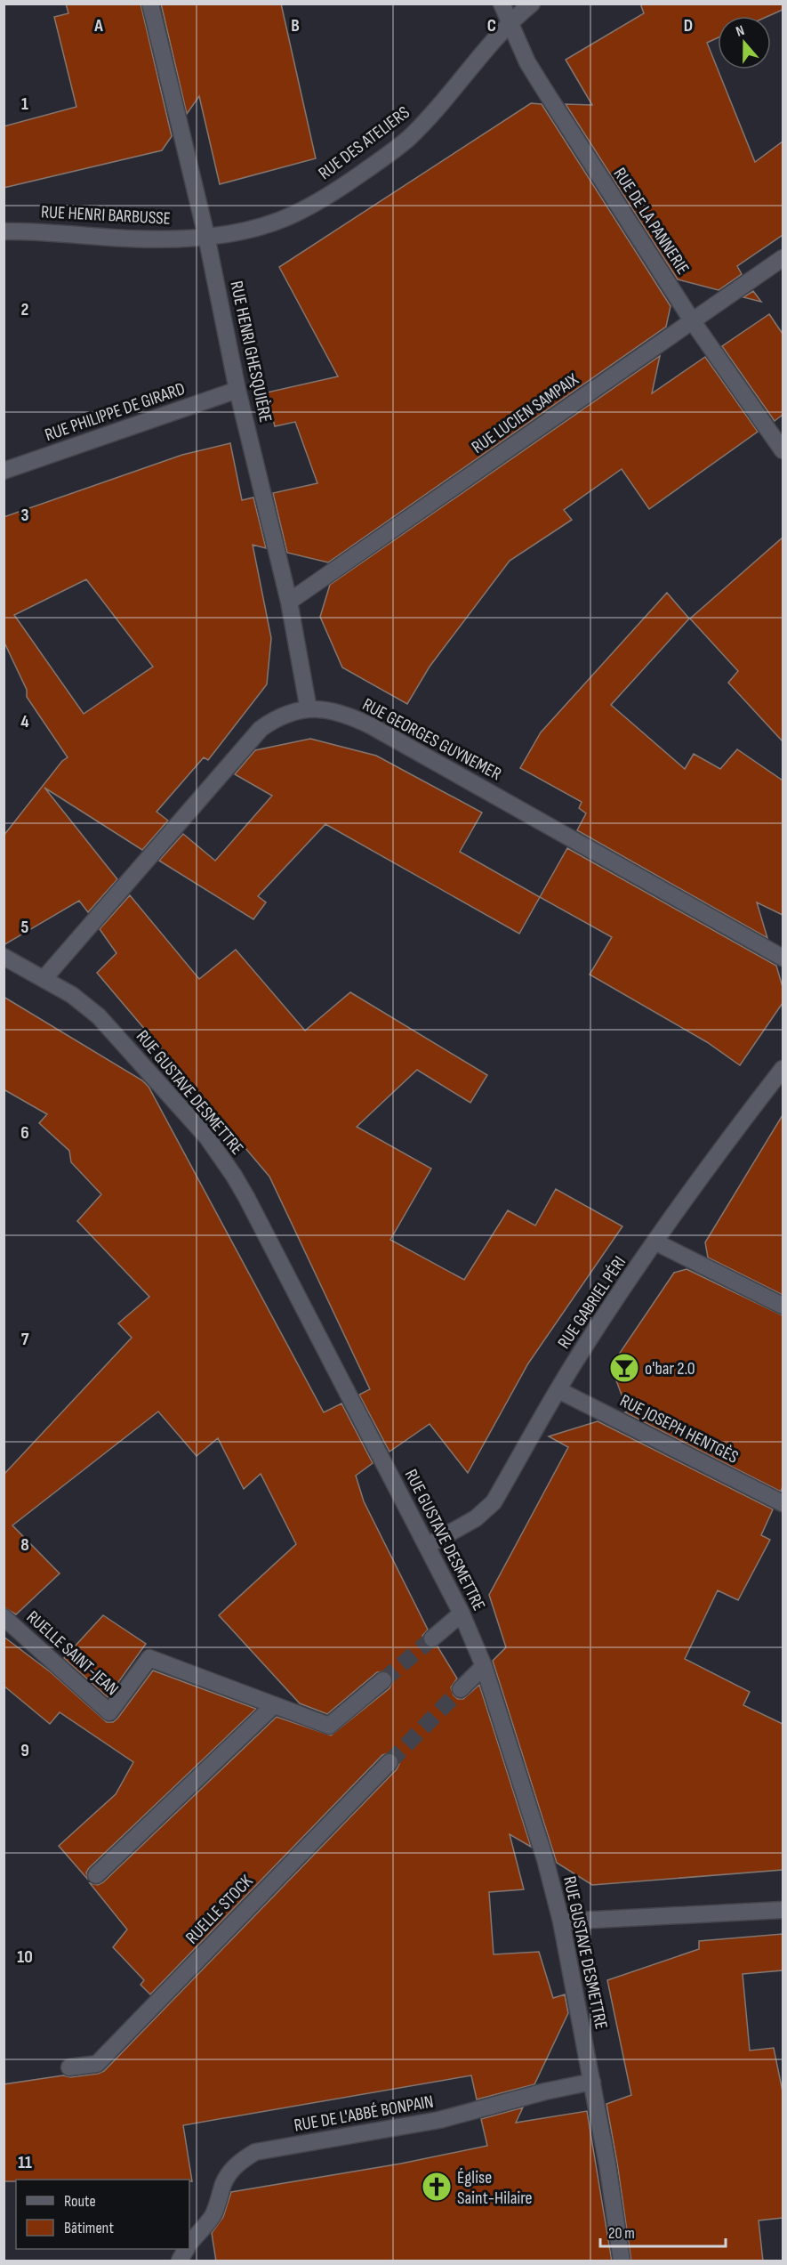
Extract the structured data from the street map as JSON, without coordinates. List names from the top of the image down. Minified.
{"streets":{"street":["RUE DES ATELIERS","RUE HENRI BARBUSSE","RUE DE LA PANNERIE","RUE HENRI GHESQUIÈRE","RUE PHILIPPE DE GIRARD","RUE LUCIEN SAMPAIX","RUE GEORGES GUYNEMER","RUE GUSTAVE DESMETTRE","RUE GABRIEL PÉRI","RUE JOSEPH HENTGÈS","RUELLE SAINT-JEAN","RUELLE STOCK","RUE DE L'ABBÉ BONPAIN"]},"crossings":[["RUE DES ATELIERS","RUE HENRI BARBUSSE"],["RUE DES ATELIERS","RUE DE LA PANNERIE"],["RUE DES ATELIERS","RUE HENRI GHESQUIÈRE"],["RUE HENRI BARBUSSE","RUE HENRI GHESQUIÈRE"],["RUE DE LA PANNERIE","RUE LUCIEN SAMPAIX"],["RUE HENRI GHESQUIÈRE","RUE PHILIPPE DE GIRARD"],["RUE HENRI GHESQUIÈRE","RUE LUCIEN SAMPAIX"],["RUE HENRI GHESQUIÈRE","RUE GEORGES GUYNEMER"],["RUE GEORGES GUYNEMER","RUE GUSTAVE DESMETTRE"],["RUE GUSTAVE DESMETTRE","RUE GABRIEL PÉRI"],["RUE GUSTAVE DESMETTRE","RUE DE L'ABBÉ BONPAIN"],["RUE GABRIEL PÉRI","RUE JOSEPH HENTGÈS"]],"places":{"bar":["o'bar 2.0"],"church":["Église Saint-Hilaire"]},"legend":["Route","Bâtiment"],"scale_bar":"20 m","north":"top","grid":{"columns":["A","B","C","D"],"rows":["1","2","3","4","5","6","7","8","9","10","11"]}}
